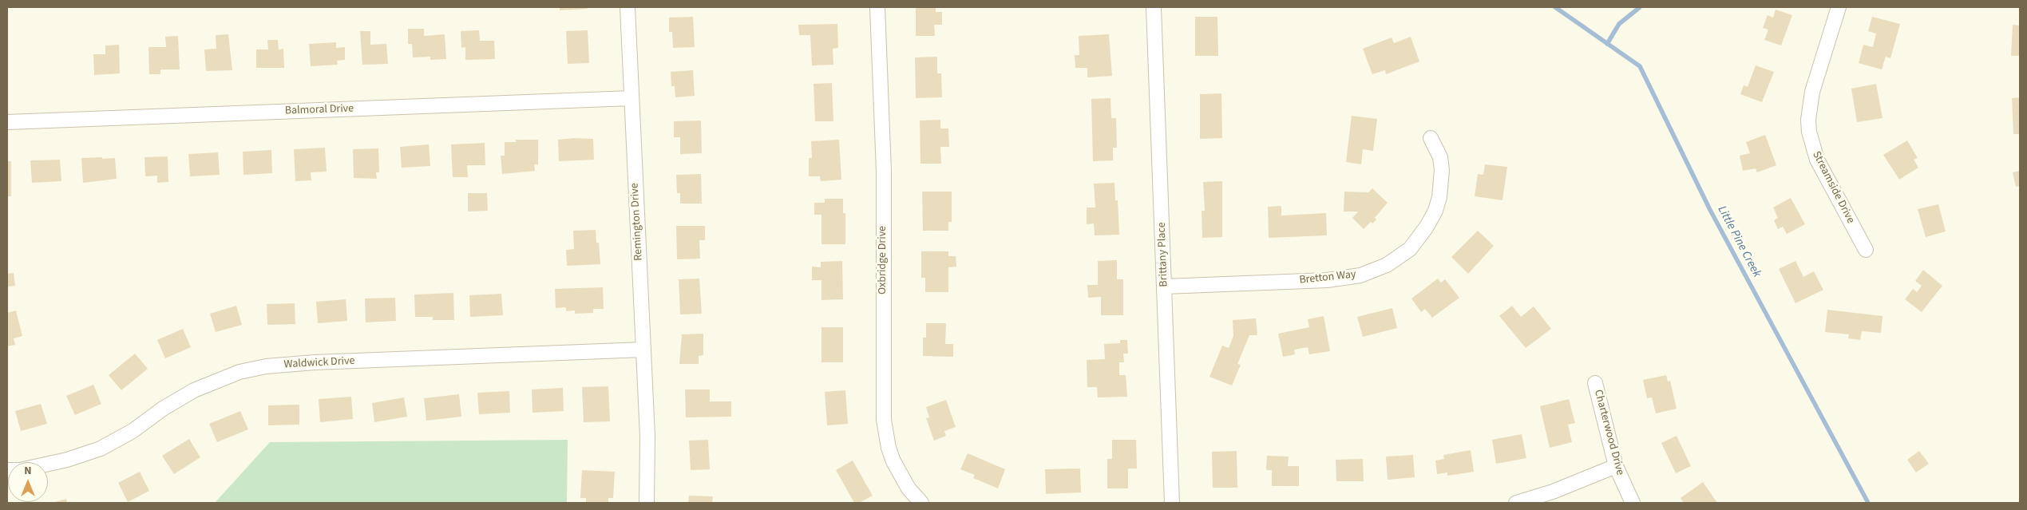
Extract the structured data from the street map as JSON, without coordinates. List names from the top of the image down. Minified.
{"streets":{"street":["Balmoral Drive","Streamside Drive","Remington Drive","Brittany Place","Oxbridge Drive","Bretton Way","Waldwick Drive","Charterwood Drive"]},"crossings":[["Balmoral Drive","Remington Drive"],["Remington Drive","Waldwick Drive"],["Brittany Place","Bretton Way"]],"water":["Little Pine Creek"],"north":"top"}
